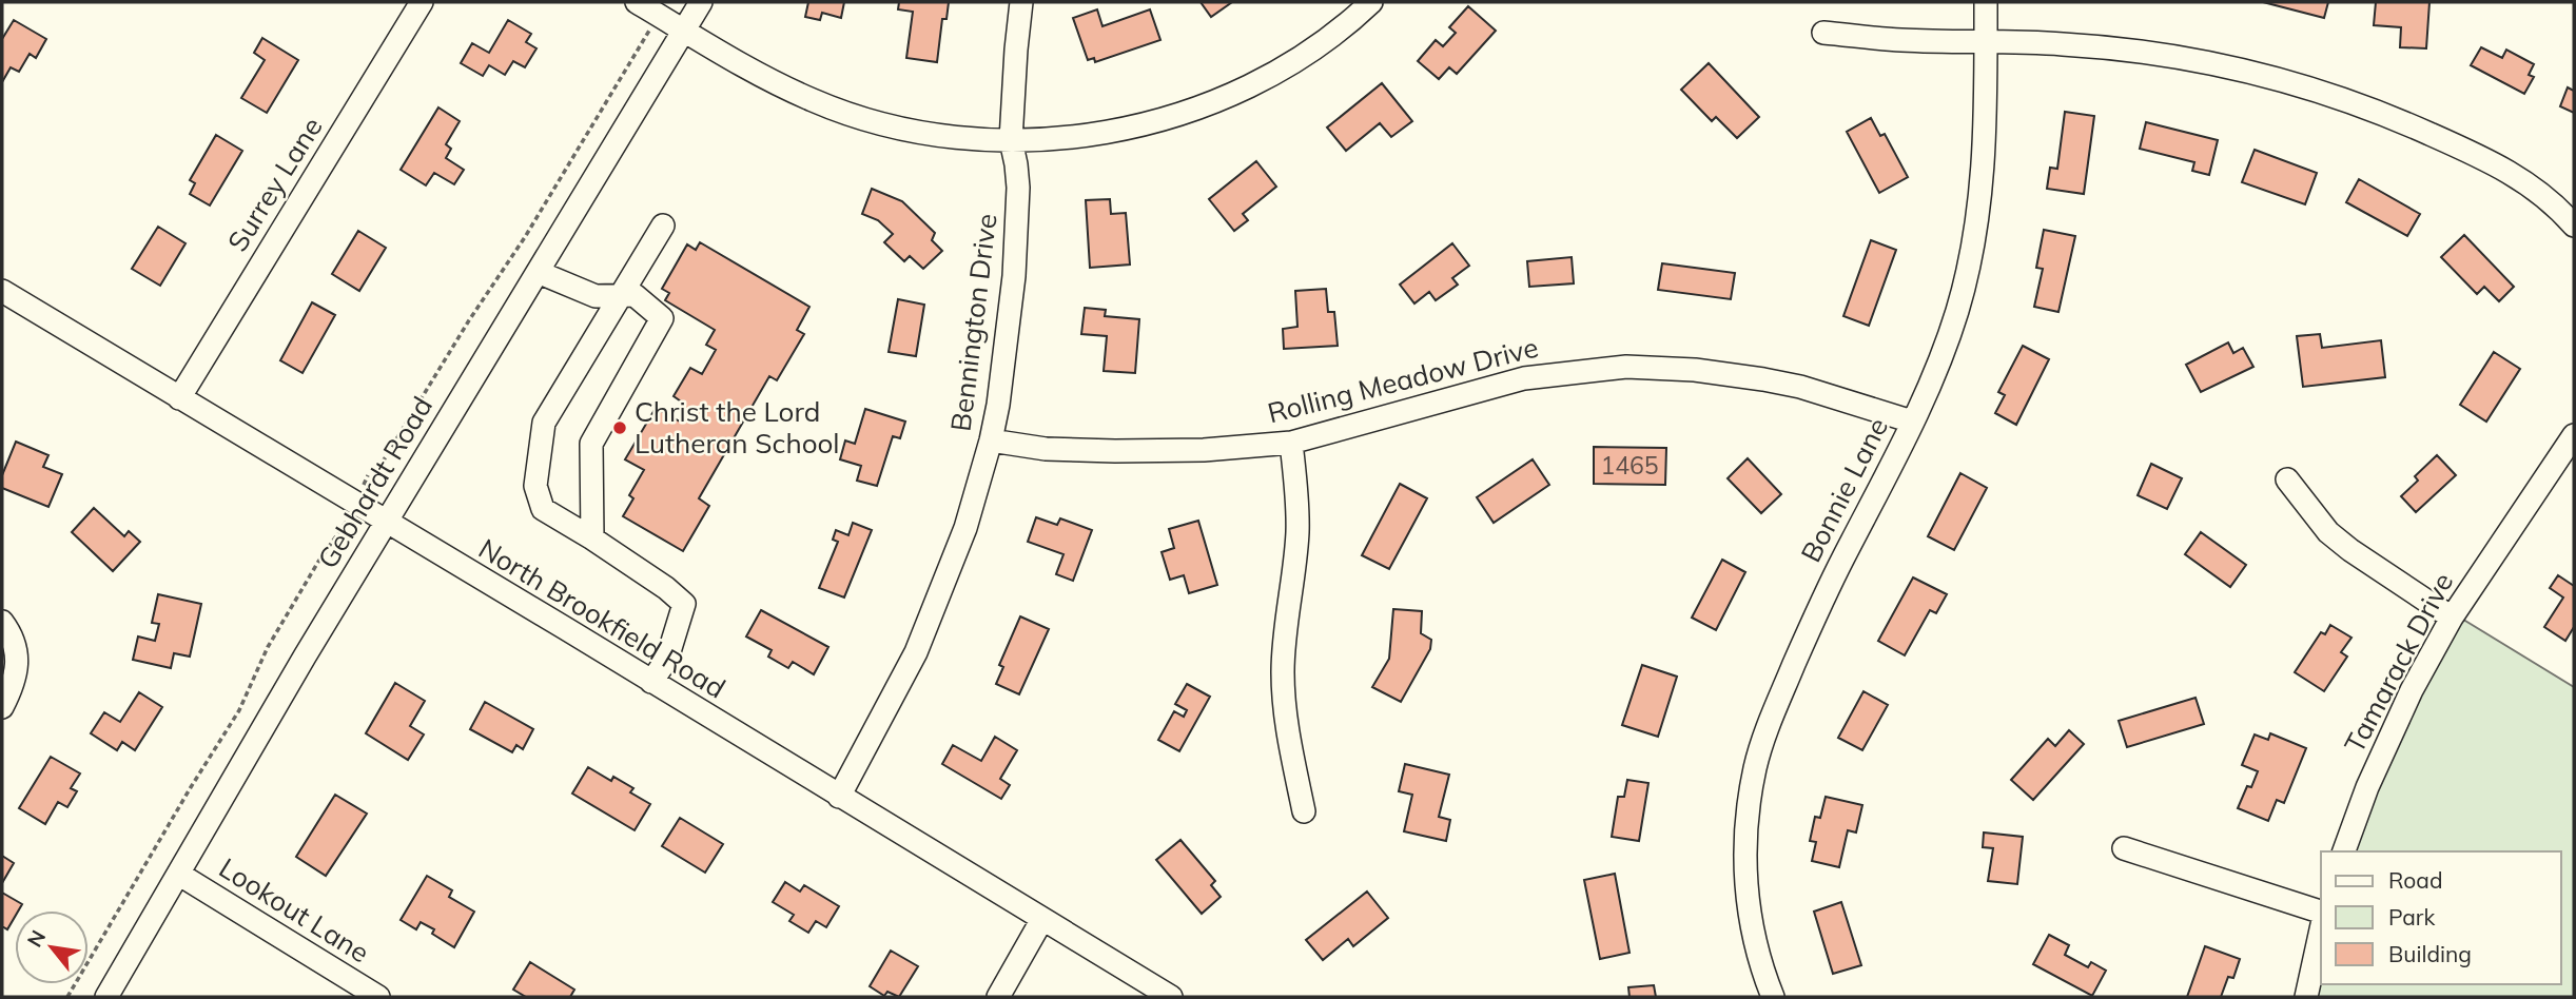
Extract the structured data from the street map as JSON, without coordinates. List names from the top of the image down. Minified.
{"streets":{"street":["Surrey Lane","Bennington Drive","Rolling Meadow Drive","Gebhardt Road","Bonnie Lane","North Brookfield Road","Tamarack Drive","Lookout Lane"]},"crossings":[["Surrey Lane","North Brookfield Road"],["Bennington Drive","Rolling Meadow Drive"],["Bennington Drive","North Brookfield Road"],["Rolling Meadow Drive","Bonnie Lane"],["Gebhardt Road","North Brookfield Road"],["Gebhardt Road","Lookout Lane"]],"places":["Christ the Lord Lutheran School"],"house_numbers":["1465"],"legend":["Road","Park","Building"],"north":"top left"}
